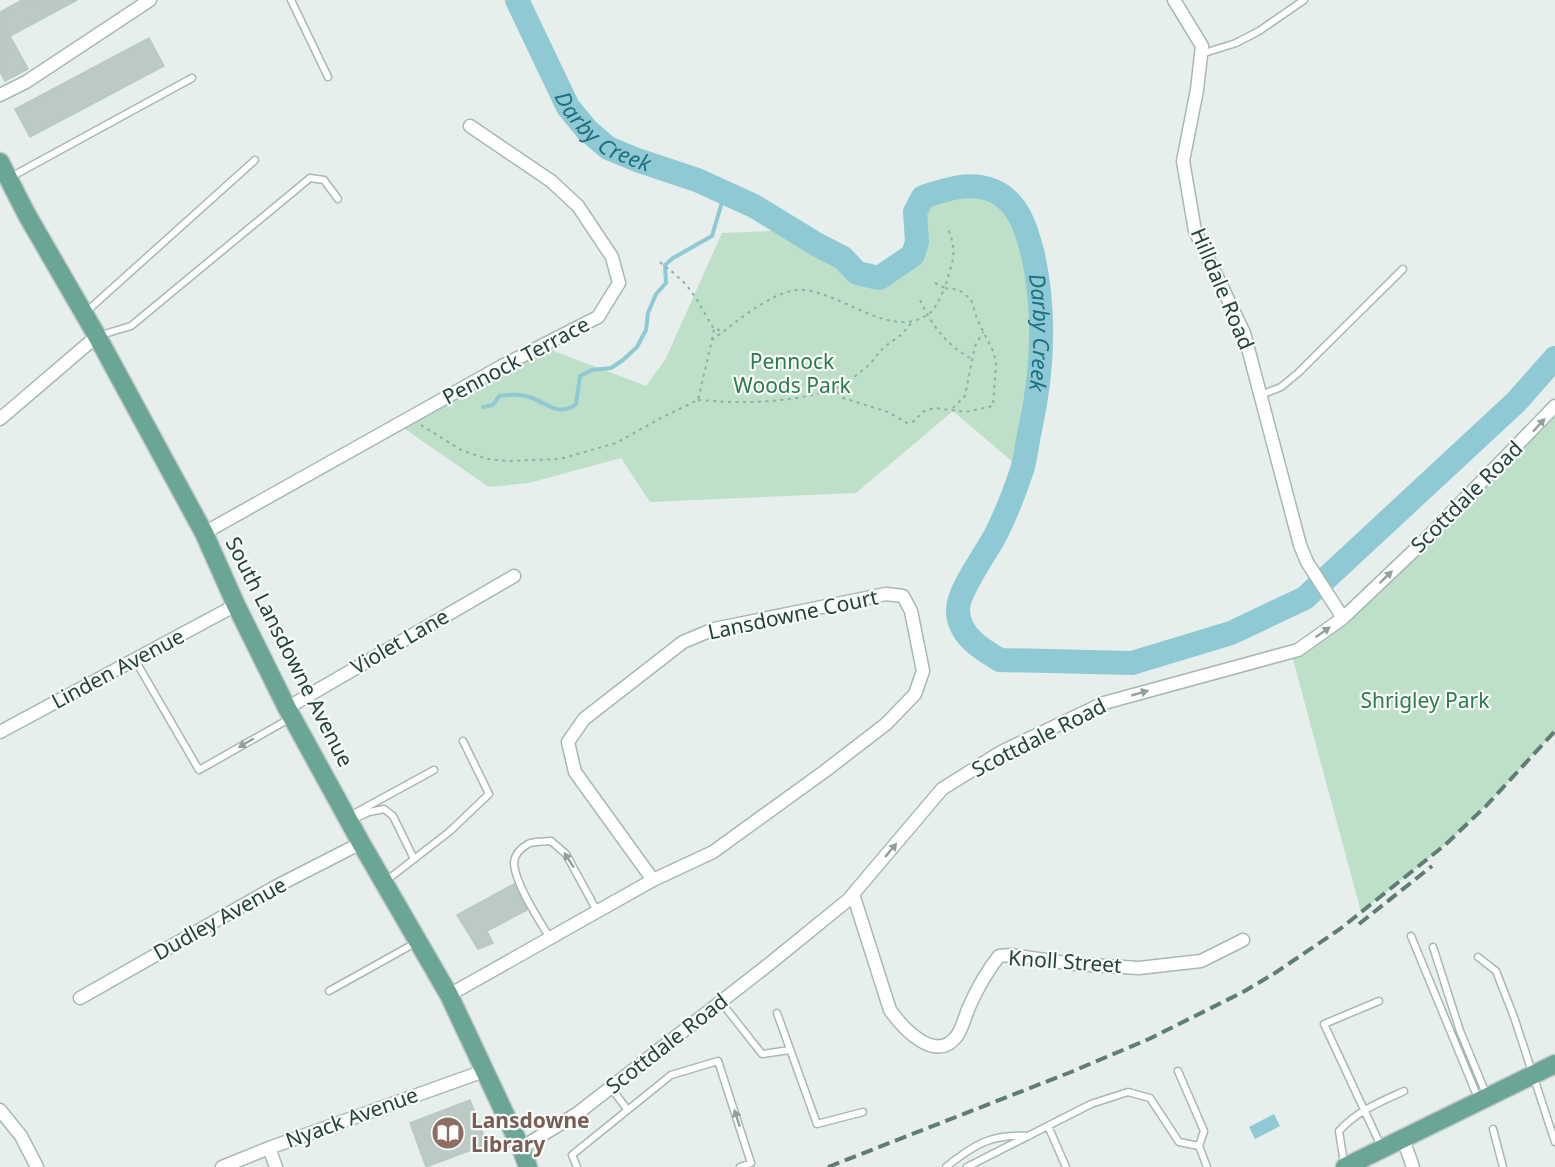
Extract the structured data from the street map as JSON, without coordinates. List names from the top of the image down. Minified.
{"streets":{"main road":["South Lansdowne Avenue"],"street":["Hilldale Road","Pennock Terrace","Scottdale Road","Lansdowne Court","Violet Lane","Linden Avenue","Dudley Avenue","Knoll Street","Nyack Avenue"]},"crossings":[["Hilldale Road","Scottdale Road"],["Pennock Terrace","South Lansdowne Avenue"],["Scottdale Road","South Lansdowne Avenue"],["Scottdale Road","Knoll Street"],["Lansdowne Court","South Lansdowne Avenue"],["Violet Lane","South Lansdowne Avenue"],["South Lansdowne Avenue","Linden Avenue"],["South Lansdowne Avenue","Dudley Avenue"],["South Lansdowne Avenue","Nyack Avenue"]],"one_way":["Scottdale Road"],"water":["Darby Creek"],"parks":["Pennock Woods Park","Shrigley Park"],"places":{"library":["Lansdowne Library"]}}
